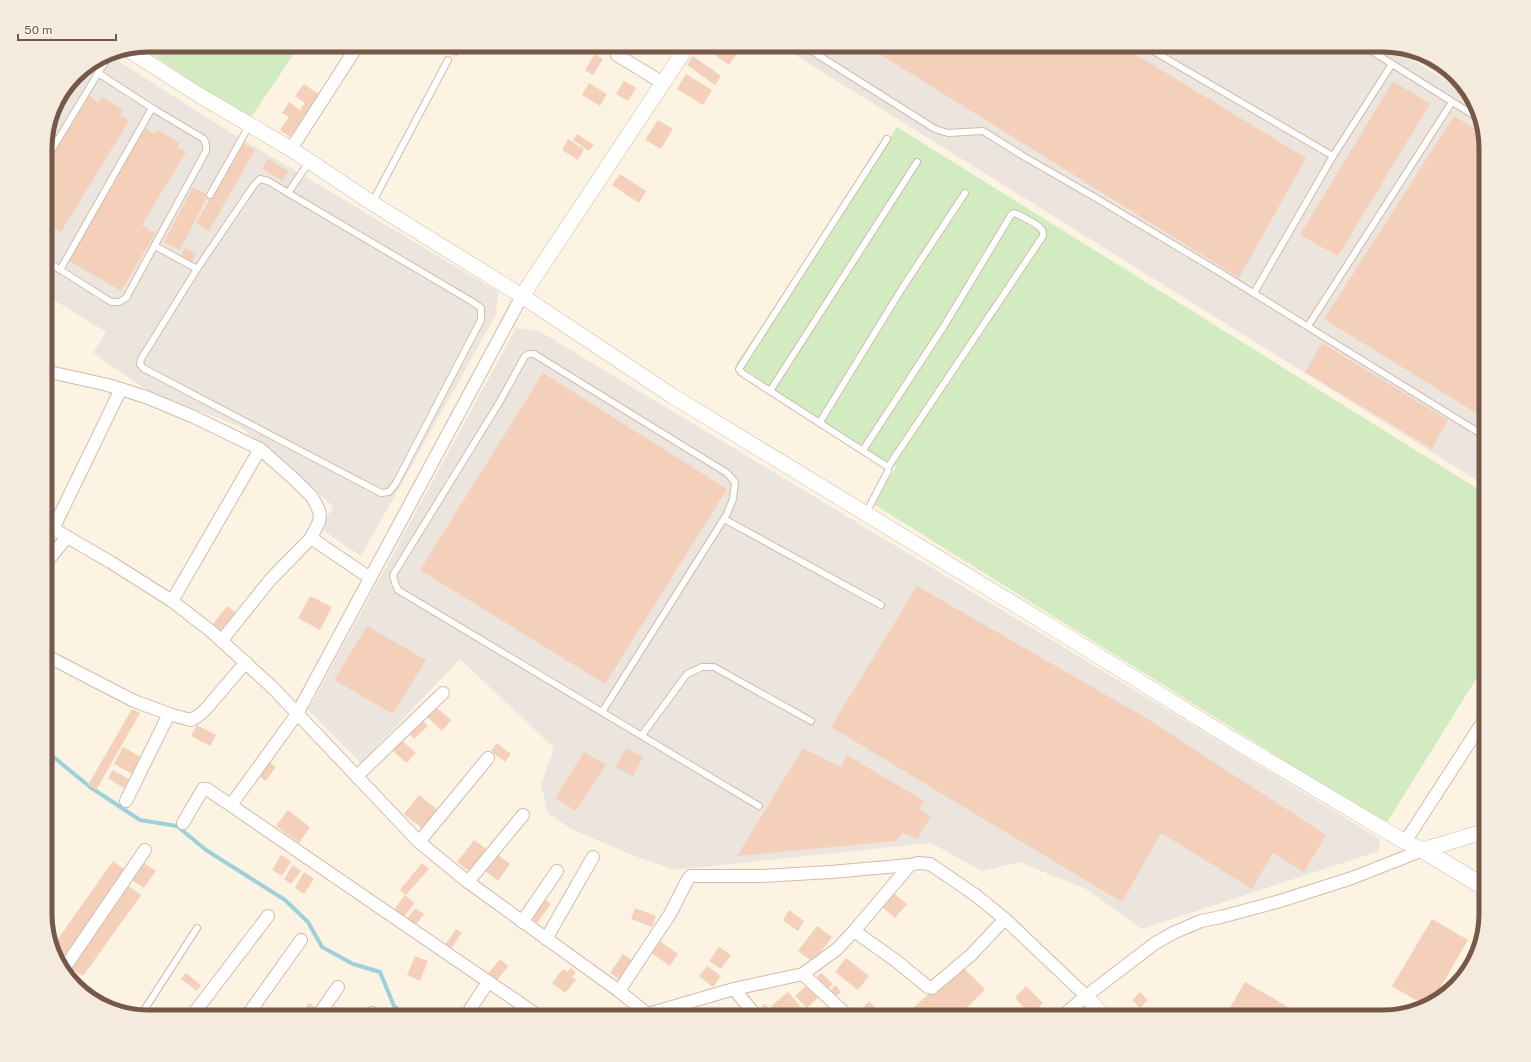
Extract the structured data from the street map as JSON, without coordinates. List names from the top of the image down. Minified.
{"scale_bar":"50 m"}
